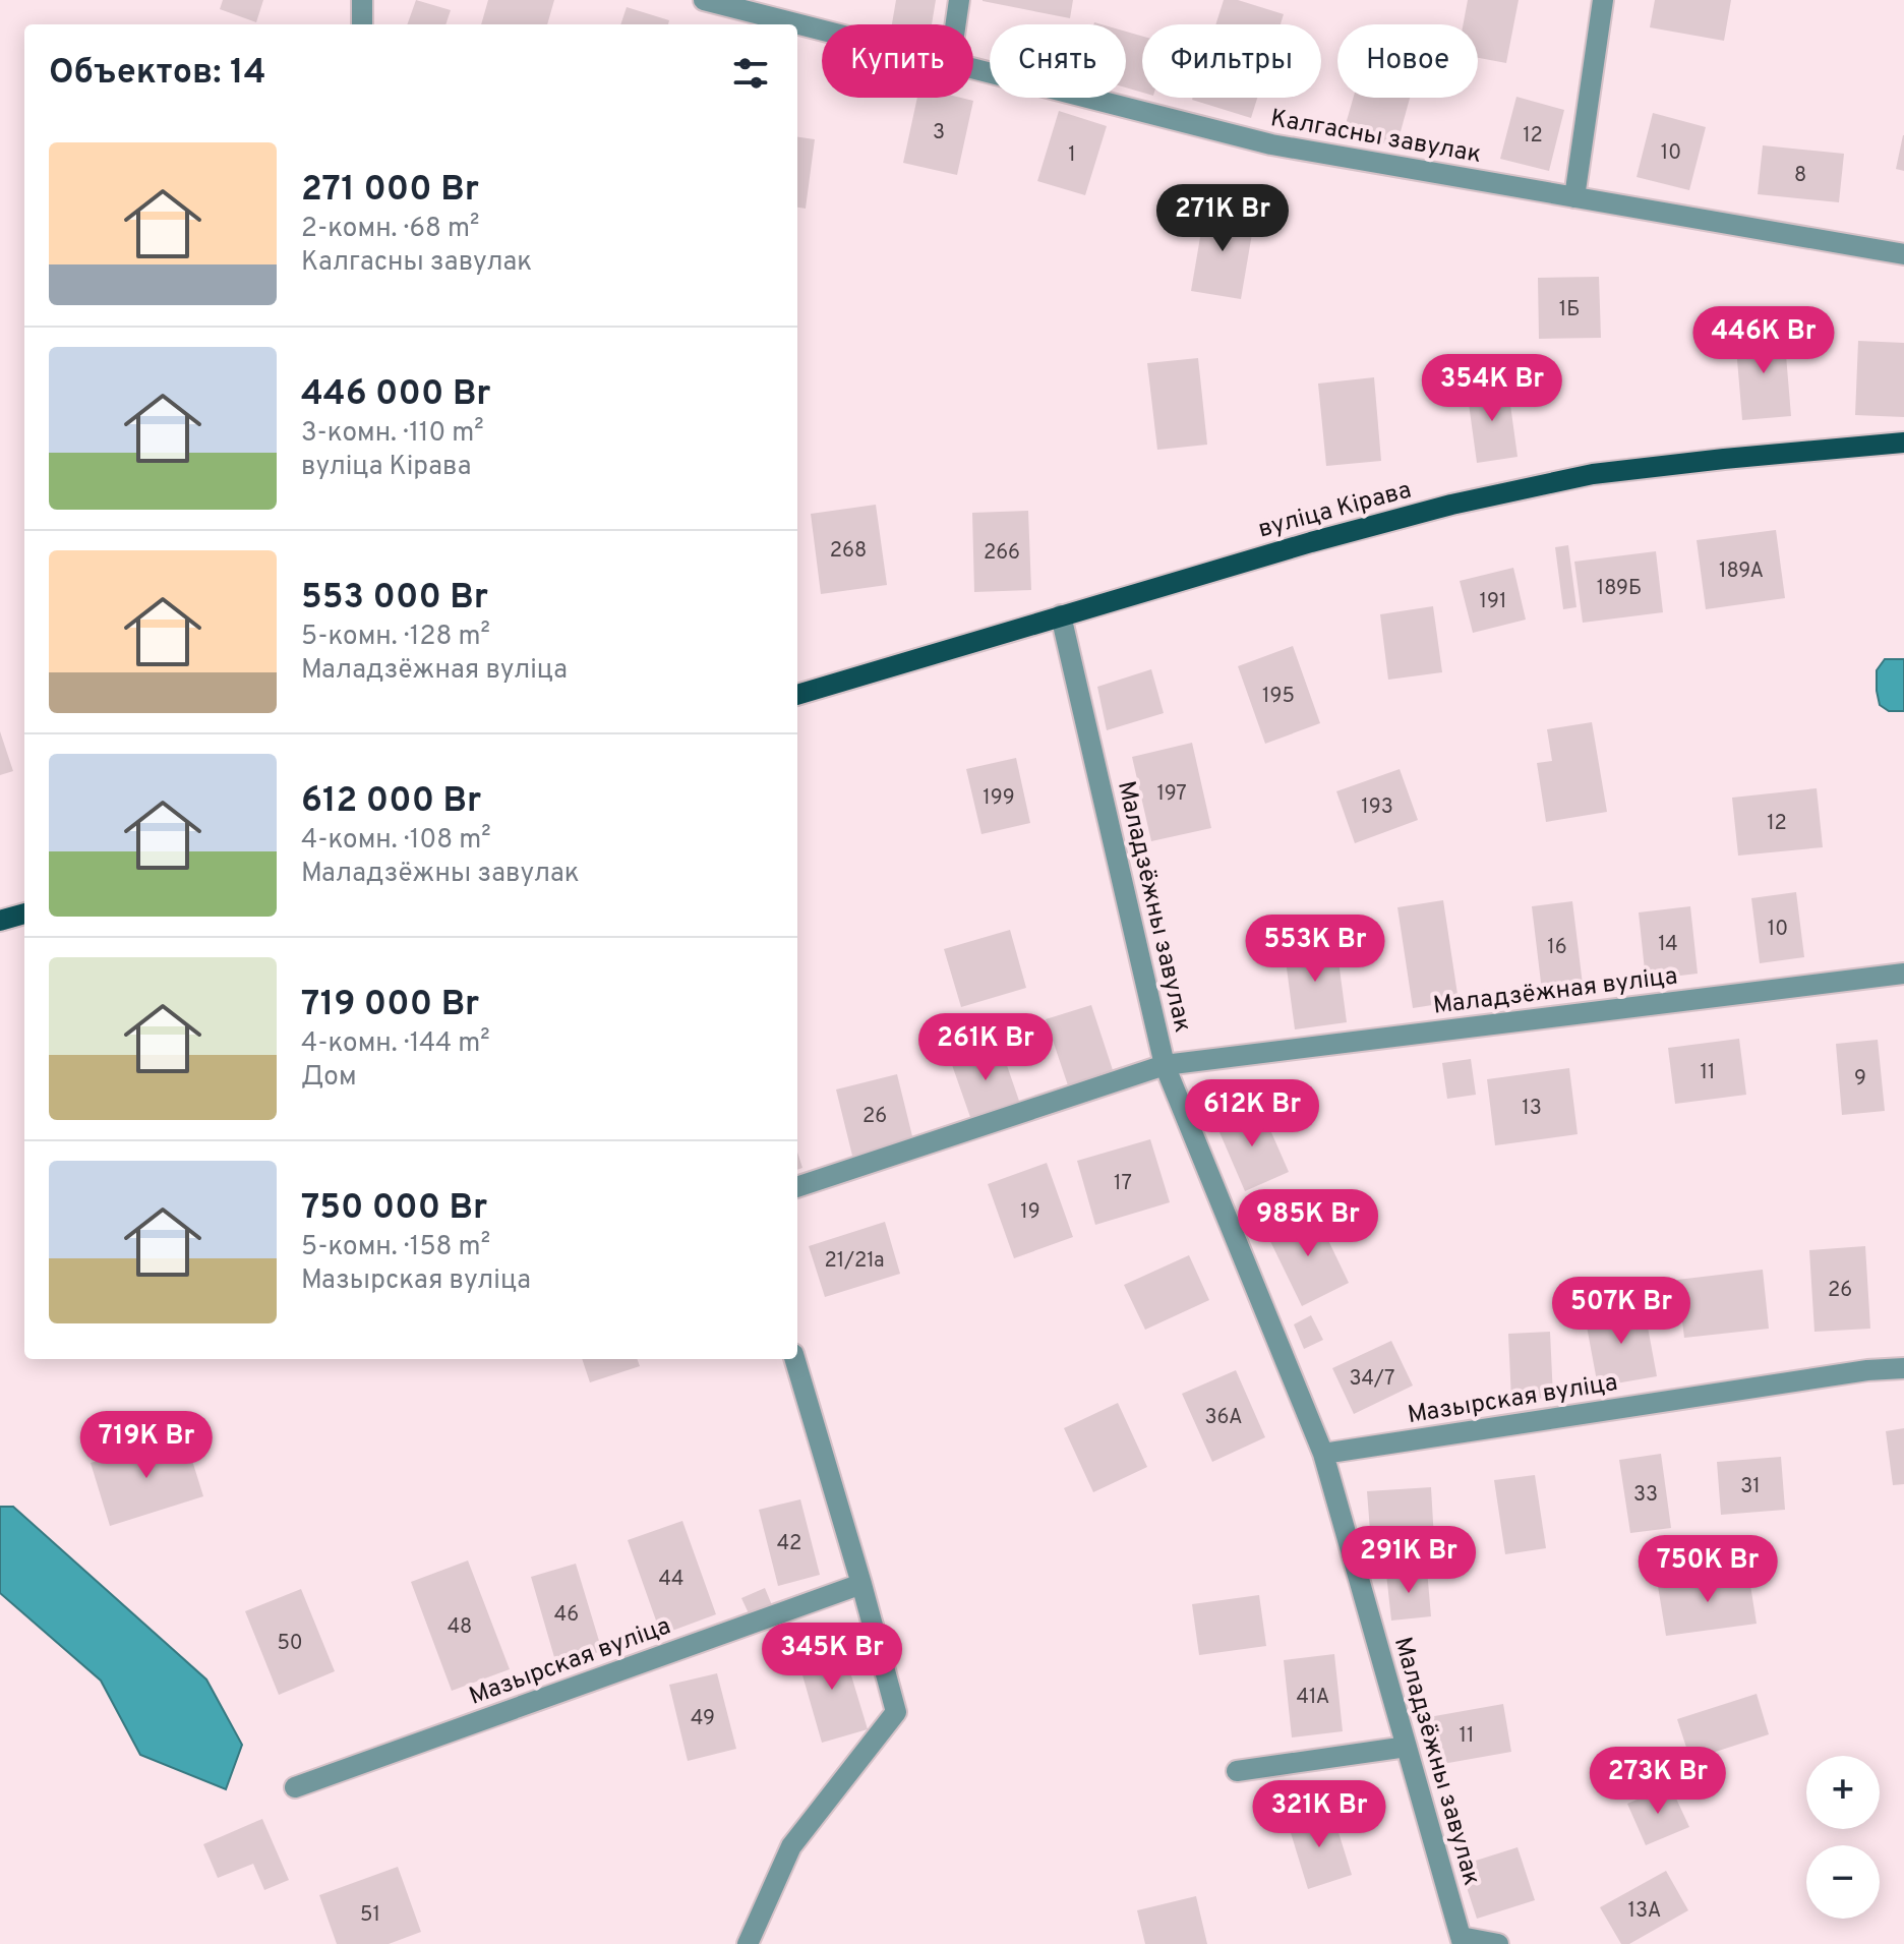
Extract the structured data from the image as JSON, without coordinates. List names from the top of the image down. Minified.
{"streets":{"main road":["вуліца Кірава"],"street":["Калгасны завулак","Маладзёжны завулак","Маладзёжная вуліца","Мазырская вуліца"]},"crossings":[["вуліца Кірава","Маладзёжны завулак"],["Маладзёжны завулак","Маладзёжная вуліца"],["Маладзёжны завулак","Мазырская вуліца"]],"house_numbers":["3","12","10","1","8","1Б","268","266","189А","189Б","191","195","197","199","193","12","10","14","16","11","9","13","26","17","19","21/21а","26","34/7","36А","31","33","42","44","46","48","50","41А","49","11","13А","51"],"page":{"chip":["Купить","Снять","Фильтры","Новое"],"heading":"Объектов: 14","list":[{"name":"271 000 Br","note":"2-комн. · 68 m² · Калгасны завулак"},{"name":"446 000 Br","note":"3-комн. · 110 m² · вуліца Кірава"},{"name":"553 000 Br","note":"5-комн. · 128 m² · Маладзёжная вуліца"},{"name":"612 000 Br","note":"4-комн. · 108 m² · Маладзёжны завулак"},{"name":"719 000 Br","note":"4-комн. · 144 m² · Дом"},{"name":"750 000 Br","note":"5-комн. · 158 m² · Мазырская вуліца"}],"price":["271K Br","446K Br","354K Br","553K Br","261K Br","612K Br","985K Br","507K Br","719K Br","291K Br","750K Br","345K Br","273K Br","321K Br"],"map_buttons":["+","−"]}}
